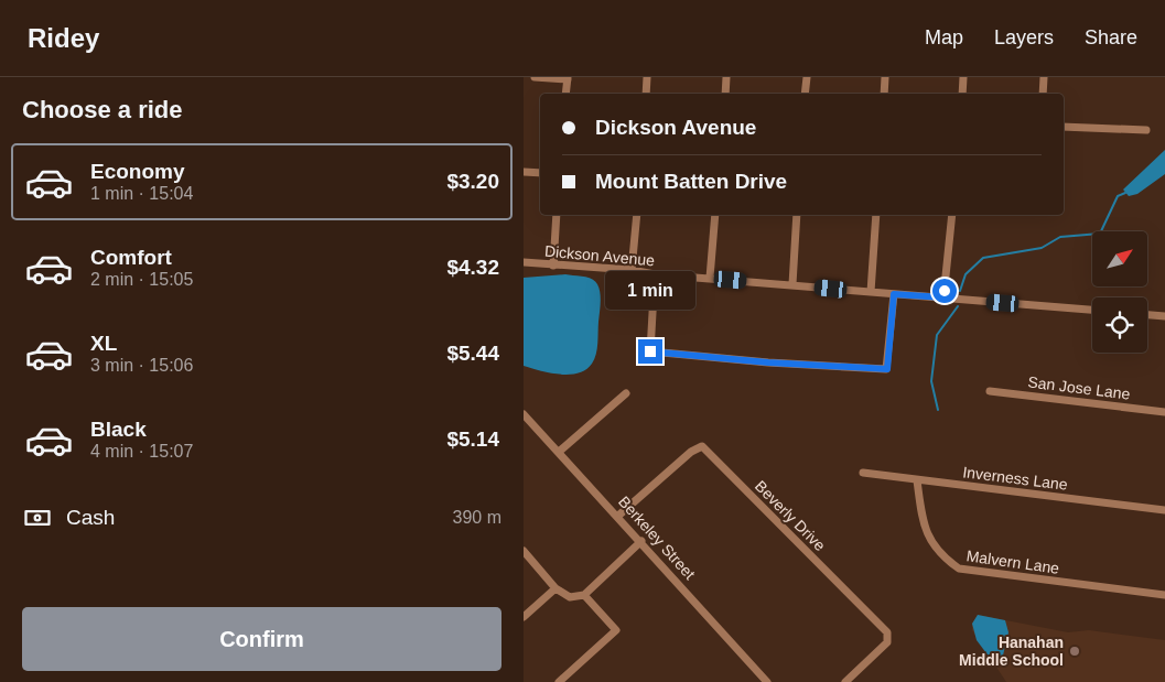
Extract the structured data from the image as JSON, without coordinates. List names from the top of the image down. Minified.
{"streets":{"street":["Dickson Avenue","San Jose Lane","Inverness Lane","Beverly Drive","Berkeley Street","Malvern Lane"]},"crossings":[["Inverness Lane","Malvern Lane"],["Beverly Drive","Berkeley Street"]],"places":["Hanahan Middle School"],"north":"top right","page":{"header":"Ridey","nav":["Map","Layers","Share"],"heading":"Choose a ride","banner":["Dickson Avenue","Mount Batten Drive"],"list":[{"name":"Economy","note":"1 min · 15:04","value":"$3.20"},{"name":"Comfort","note":"2 min · 15:05","value":"$4.32"},{"name":"XL","note":"3 min · 15:06","value":"$5.44"},{"name":"Black","note":"4 min · 15:07","value":"$5.14"}],"bubble":"1 min","pay":["Cash","390 m"],"buttons":"Confirm"}}
